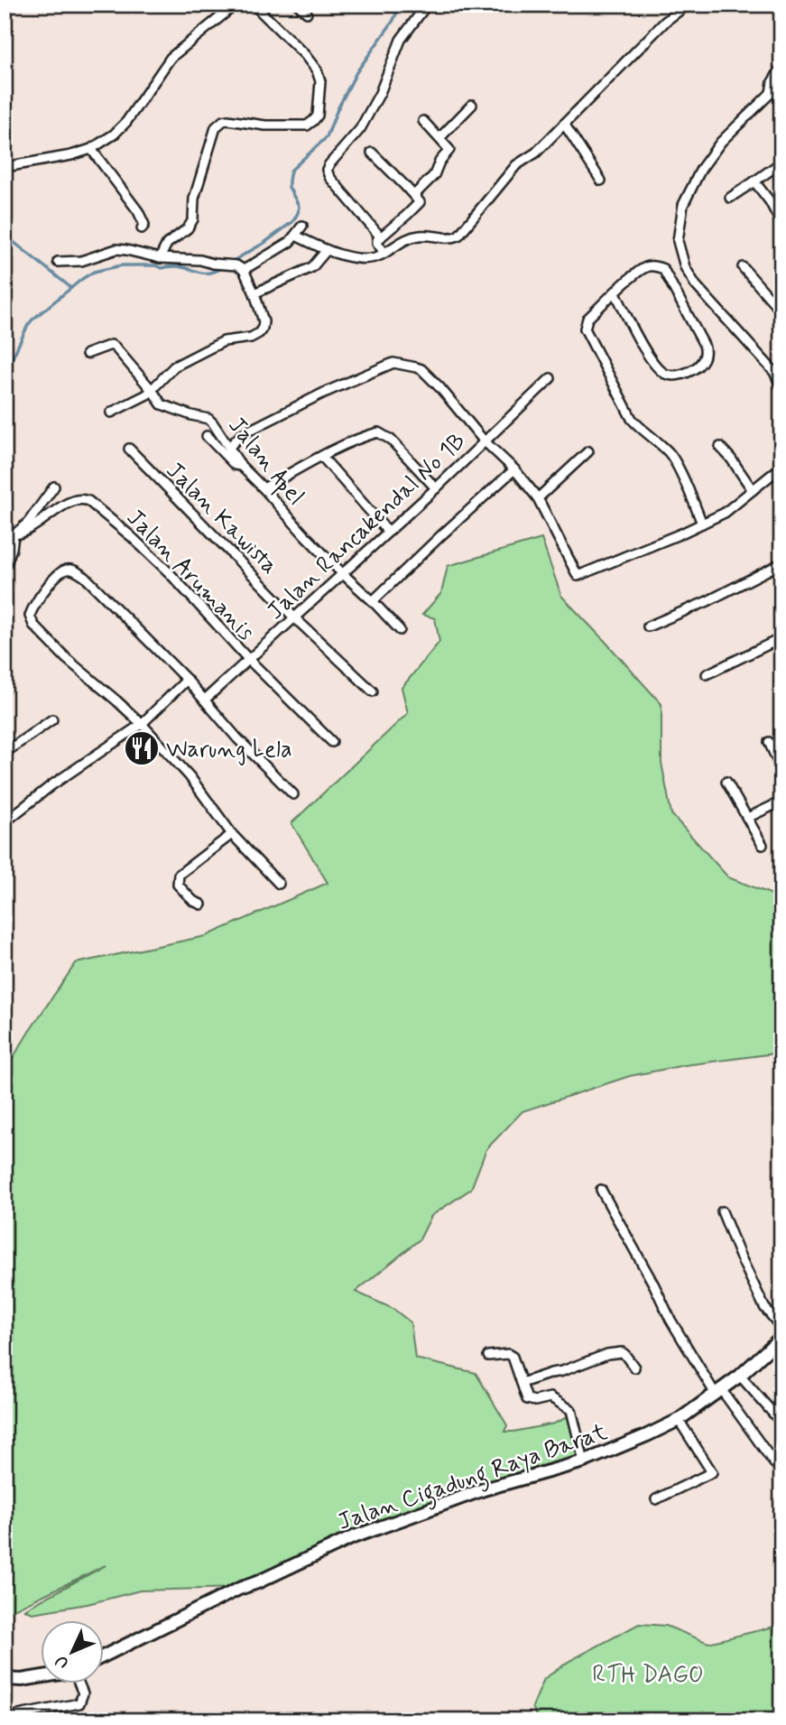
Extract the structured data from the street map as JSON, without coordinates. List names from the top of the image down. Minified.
{"streets":{"street":["Jalan Apel","Jalan Kawista","Jalan Rancakendal No 1B","Jalan Arumanis","Jalan Cigadung Raya Barat"]},"crossings":[["Jalan Apel","Jalan Rancakendal No 1B"],["Jalan Kawista","Jalan Rancakendal No 1B"],["Jalan Rancakendal No 1B","Jalan Arumanis"]],"parks":["RTH DAGO"],"places":{"restaurant":["Warung Lela"]},"north":"bottom left"}
